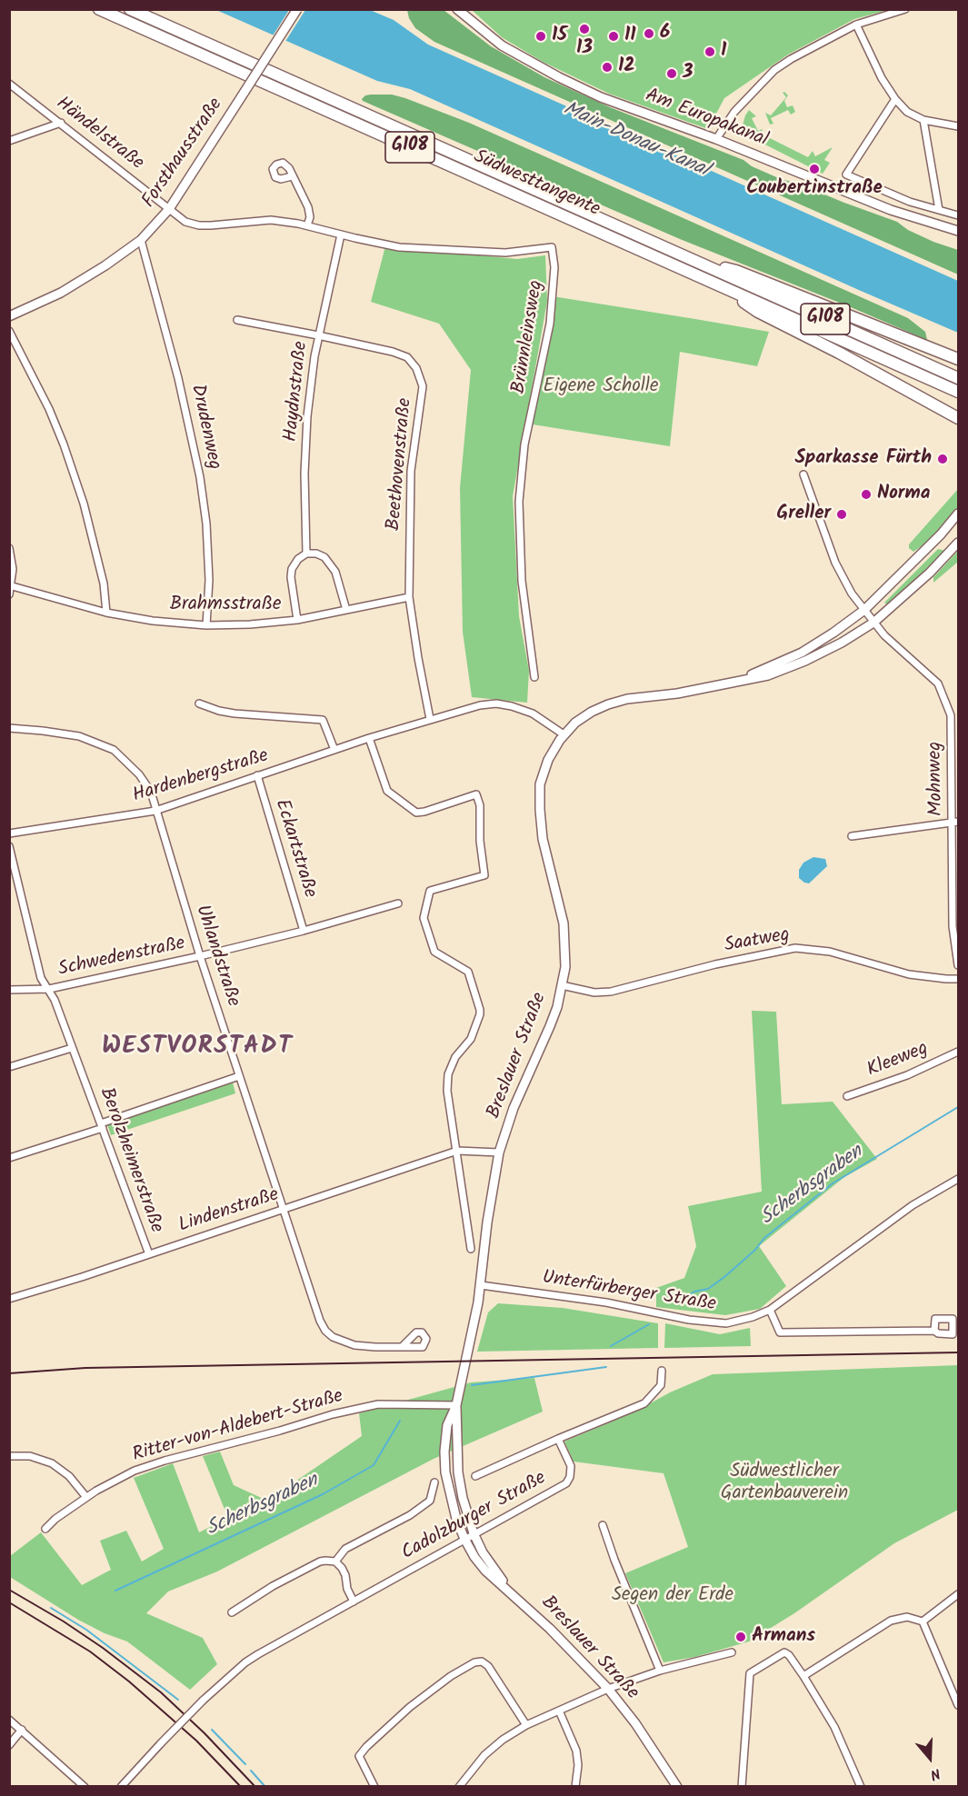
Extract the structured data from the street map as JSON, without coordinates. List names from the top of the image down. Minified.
{"streets":{"highway":["G108","Südwesttangente"],"main road":["Am Europakanal","Forsthausstraße","Breslauer Straße"],"street":["Händelstraße","Brünnleinsweg","Haydnstraße","Drudenweg","Beethovenstraße","Brahmsstraße","Hardenbergstraße","Mohnweg","Eckartstraße","Saatweg","Uhlandstraße","Schwedenstraße","Kleeweg","Berolzheimerstraße","Lindenstraße","Unterfürberger Straße","Ritter-von-Aldebert-Straße","Cadolzburger Straße"]},"crossings":[["Händelstraße","Forsthausstraße"],["Händelstraße","Brünnleinsweg"],["Forsthausstraße","Brünnleinsweg"],["Forsthausstraße","Drudenweg"],["Brünnleinsweg","Haydnstraße"],["Haydnstraße","Beethovenstraße"],["Drudenweg","Brahmsstraße"],["Beethovenstraße","Brahmsstraße"],["Beethovenstraße","Hardenbergstraße"],["Hardenbergstraße","Eckartstraße"],["Hardenbergstraße","Uhlandstraße"],["Hardenbergstraße","Breslauer Straße"],["Mohnweg","Breslauer Straße"],["Eckartstraße","Schwedenstraße"],["Saatweg","Breslauer Straße"],["Uhlandstraße","Schwedenstraße"],["Uhlandstraße","Lindenstraße"],["Schwedenstraße","Berolzheimerstraße"],["Breslauer Straße","Lindenstraße"],["Breslauer Straße","Unterfürberger Straße"],["Breslauer Straße","Ritter-von-Aldebert-Straße"],["Breslauer Straße","Cadolzburger Straße"],["Berolzheimerstraße","Lindenstraße"]],"districts":["WESTVORSTADT"],"water":["Main-Donau-Kanal","Scherbsgraben"],"parks":["Eigene Scholle","Südwestlicher Gartenbauverein","Segen der Erde"],"places":["13","6","15","11","1","12","3","Coubertinstraße","Sparkasse Fürth","Norma","Greller","Armans"],"north":"bottom"}
